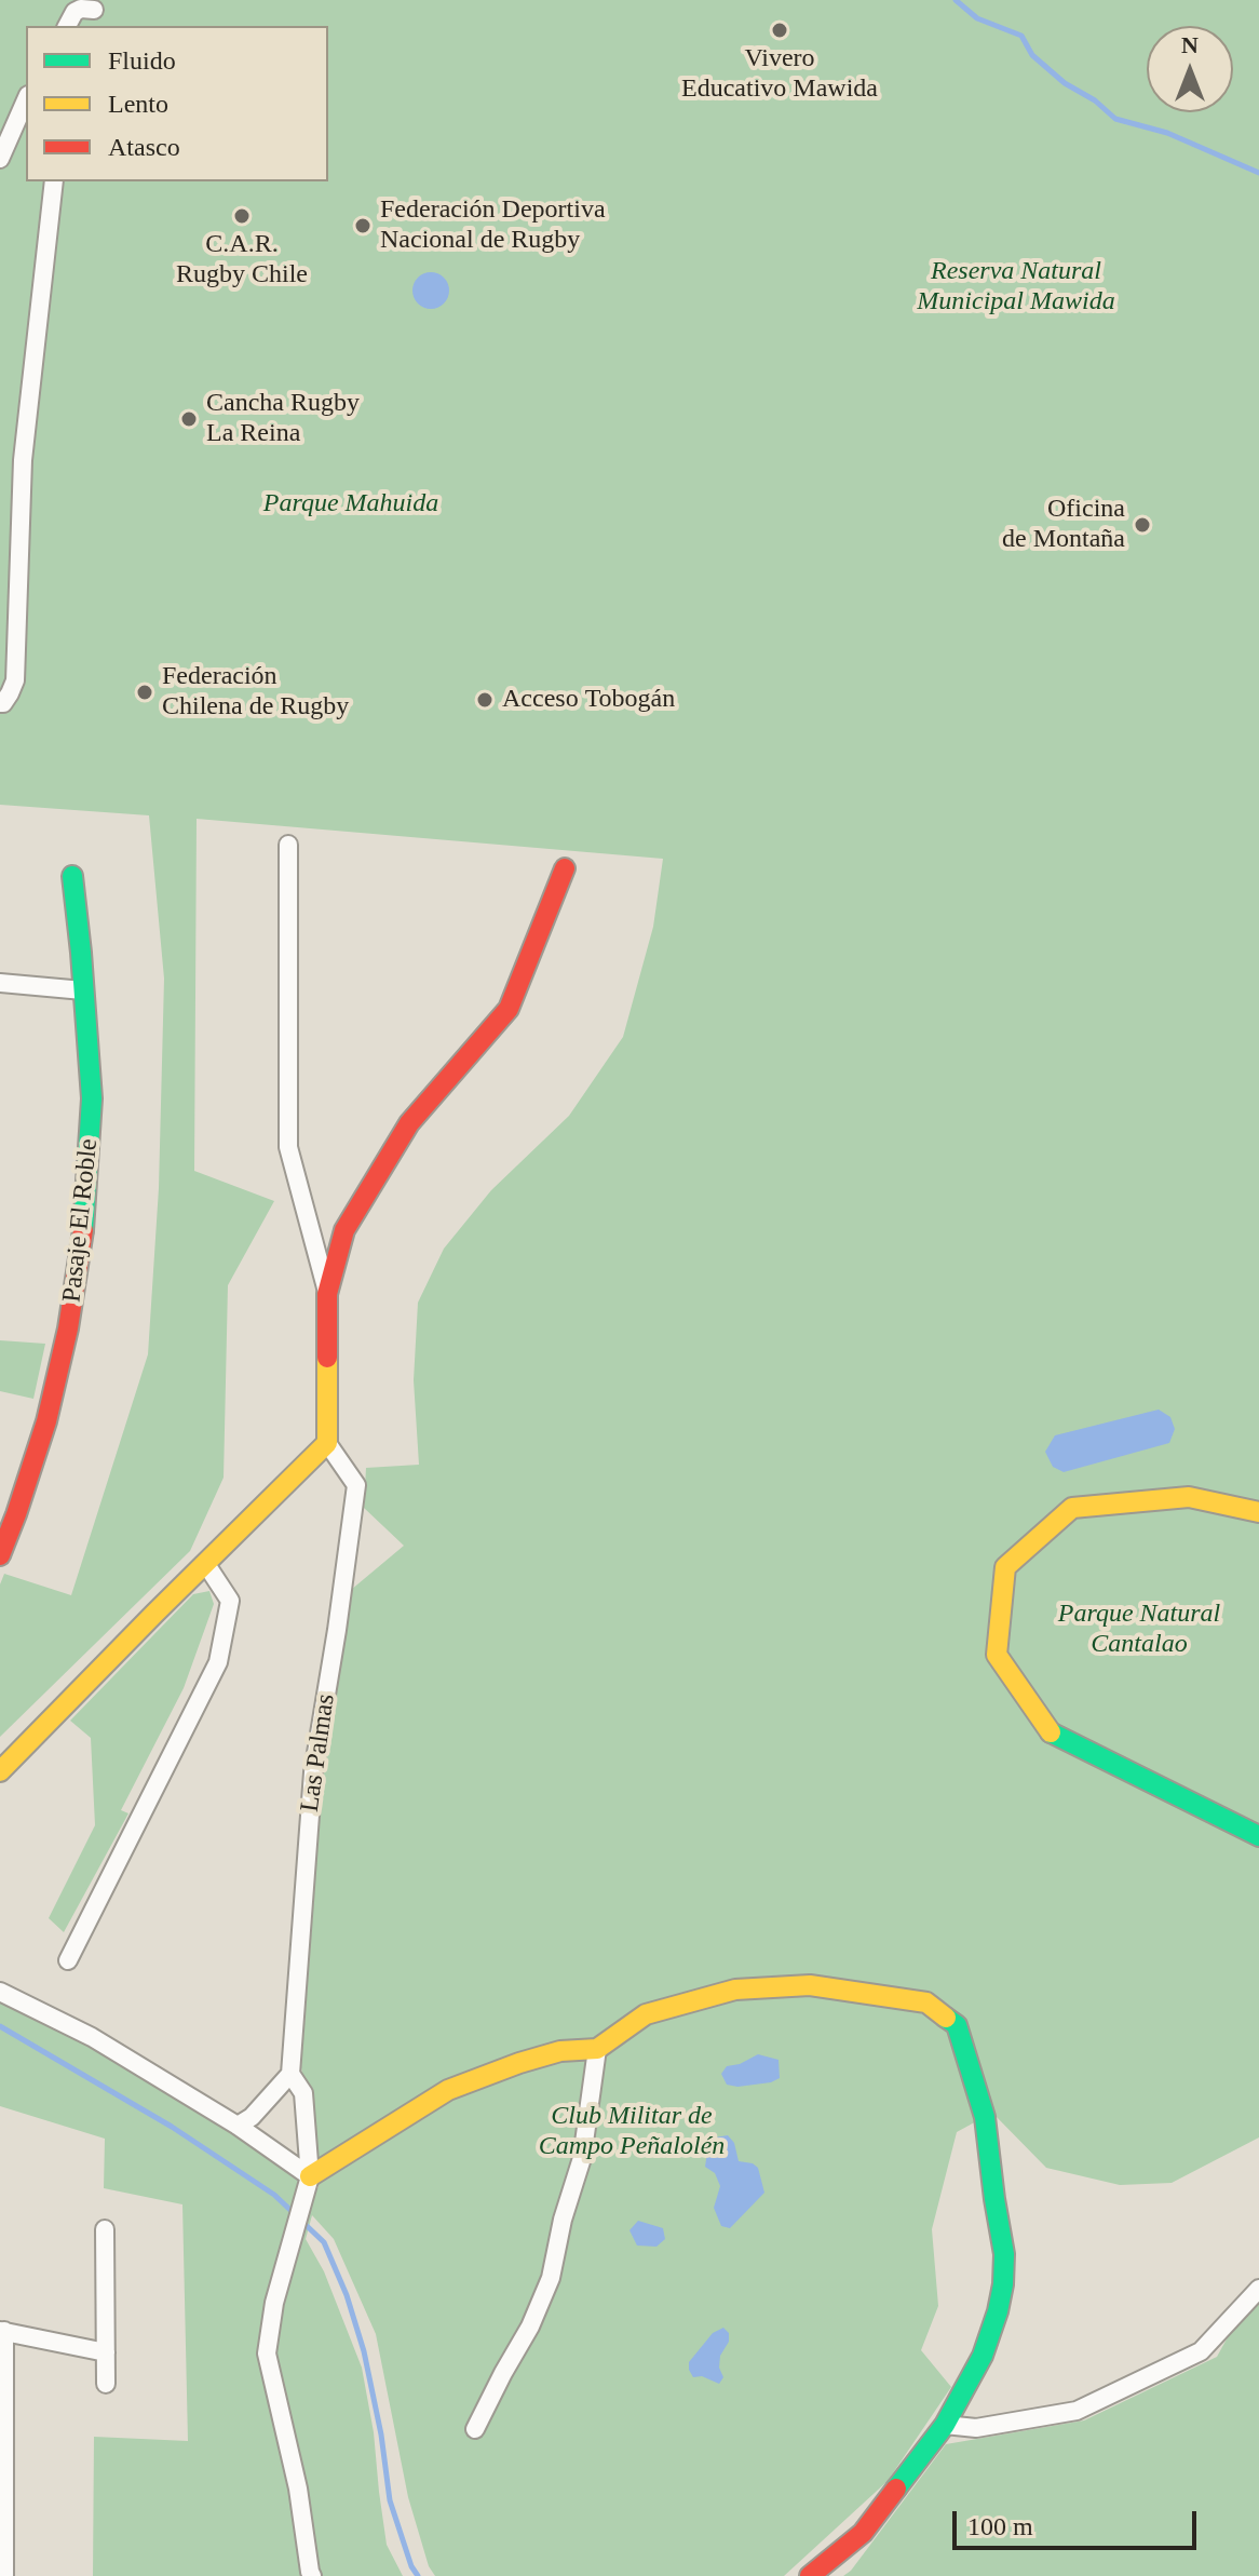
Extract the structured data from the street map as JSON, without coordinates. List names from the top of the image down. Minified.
{"streets":{"street":["Pasaje El Roble","Las Palmas"]},"parks":["Reserva Natural Municipal Mawida","Parque Mahuida","Parque Natural Cantalao","Club Militar de Campo Peñalolén"],"places":["Vivero Educativo Mawida","C.A.R. Rugby Chile","Federación Deportiva Nacional de Rugby","Cancha Rugby La Reina","Oficina de Montaña","Federación Chilena de Rugby","Acceso Tobogán"],"legend":["Fluido","Lento","Atasco"],"scale_bar":"100 m","north":"top"}
